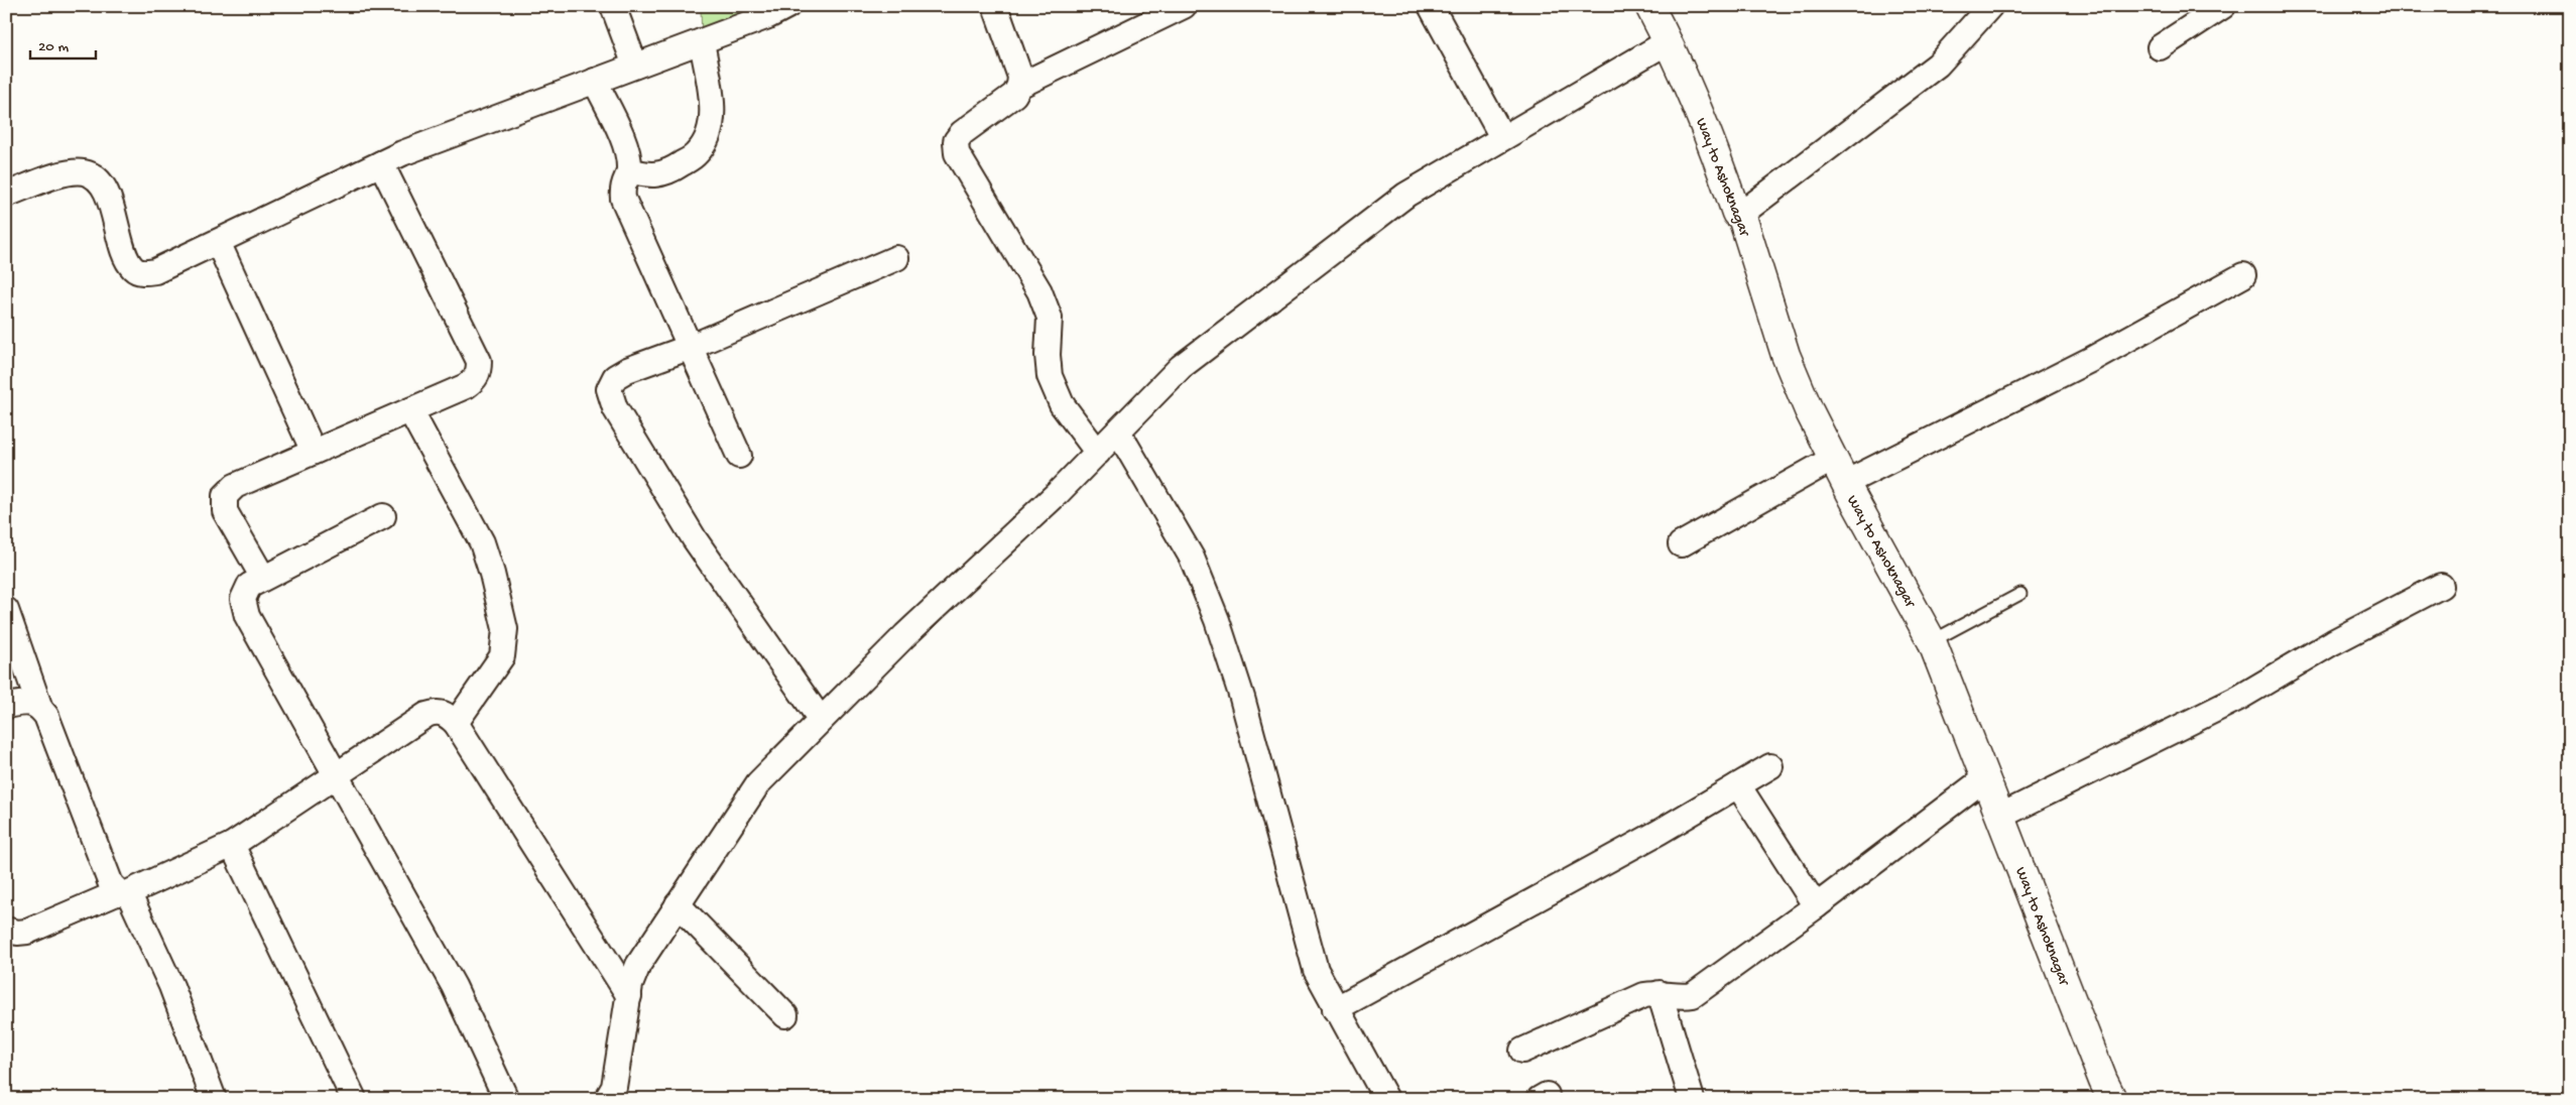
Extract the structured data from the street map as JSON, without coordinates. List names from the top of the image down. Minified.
{"streets":{"street":["Way to Ashoknagar"]},"scale_bar":"20 m"}
